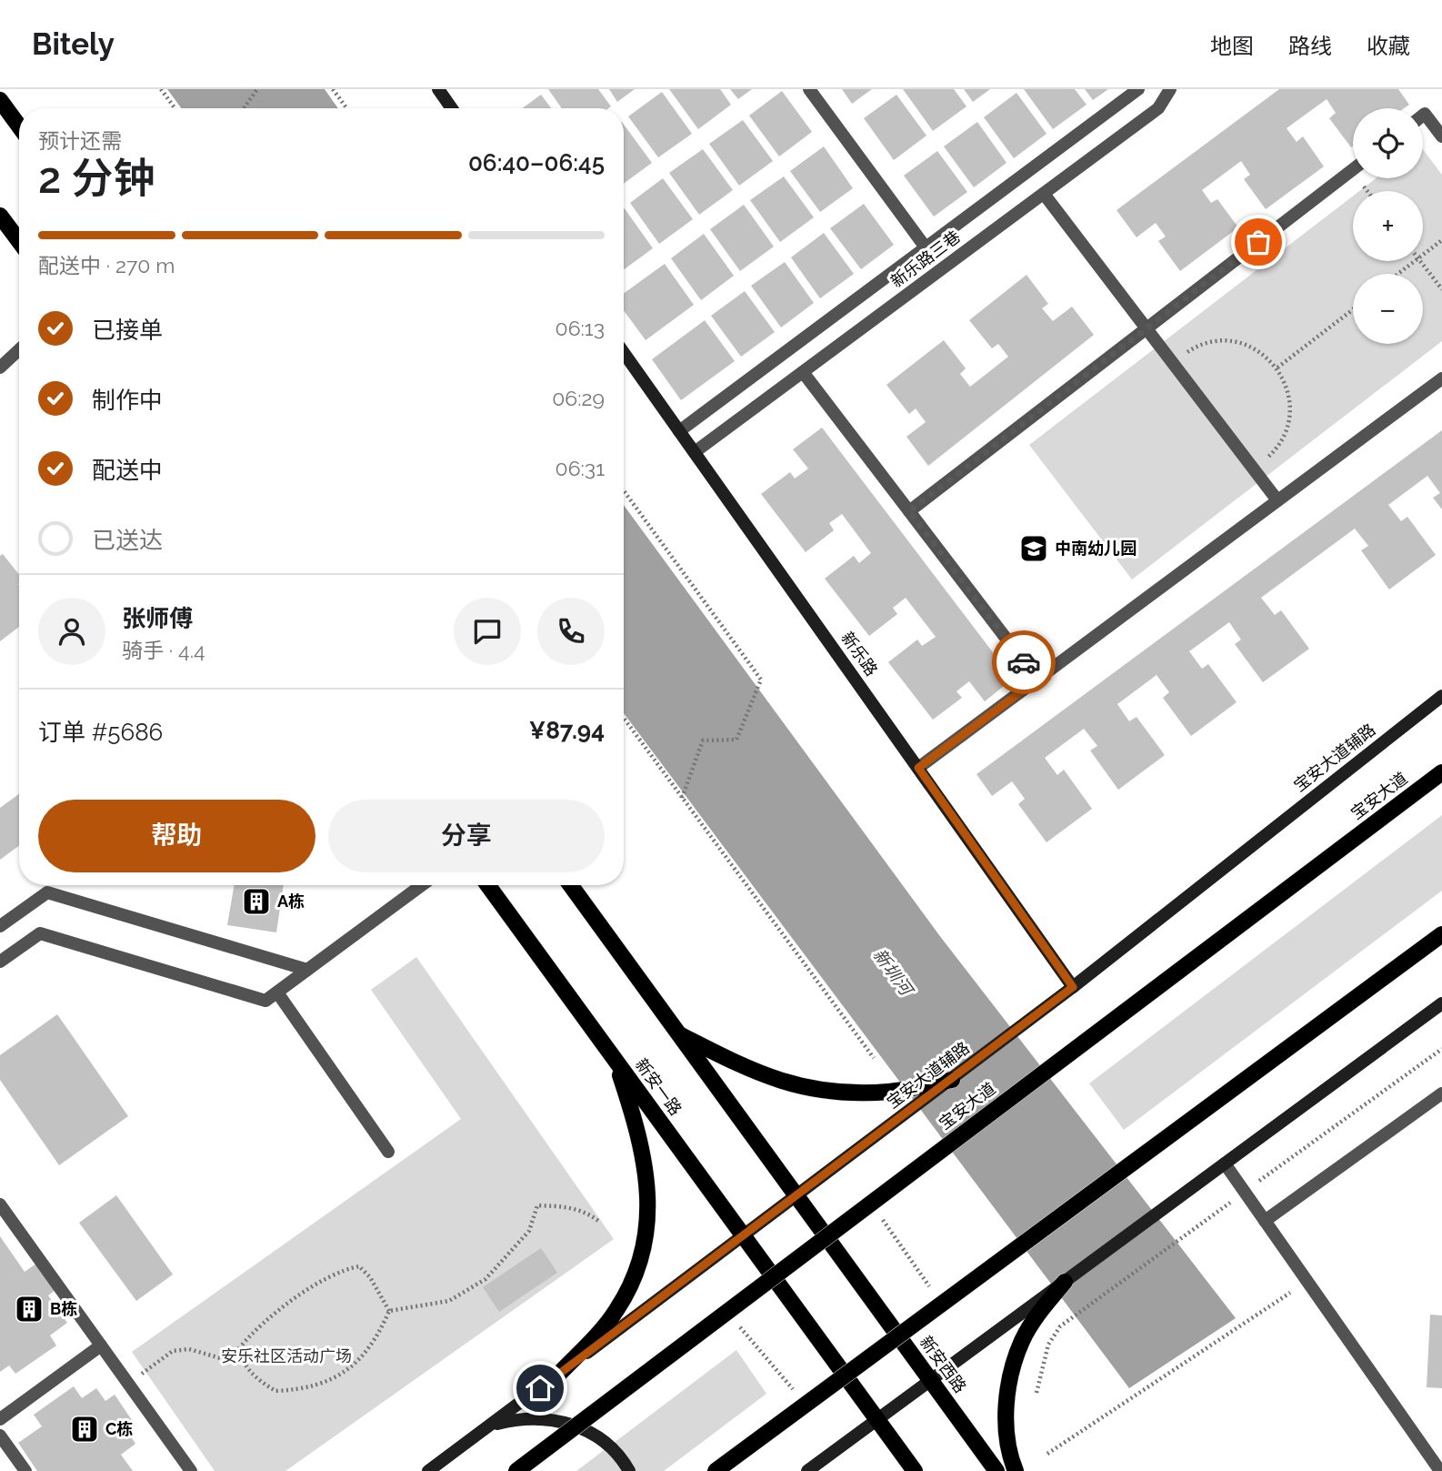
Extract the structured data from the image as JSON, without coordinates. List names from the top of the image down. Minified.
{"streets":{"main road":["新乐路","宝安大道辅路","宝安大道","新安一路","新安西路"],"street":["新乐路三巷"]},"crossings":[["新乐路三巷","新乐路"],["新乐路","宝安大道辅路"],["宝安大道辅路","新安一路"],["宝安大道辅路","新安西路"]],"water":["新圳河"],"parks":["安乐社区活动广场"],"places":{"school or university":["中南幼儿园"],"building":["A栋","B栋","C栋"]},"page":{"header":"Bitely","nav":["地图","路线","收藏"],"map_buttons":["+","−"],"heading":["2 分钟","预计还需","06:40–06:45"],"panel":["张师傅","骑手 · 4.4","订单 #5686","¥87.94"],"bar":"配送中 · 270 m","list":[["已接单","06:13"],["制作中","06:29"],["配送中","06:31"],"已送达"],"buttons":["帮助","分享"]}}
